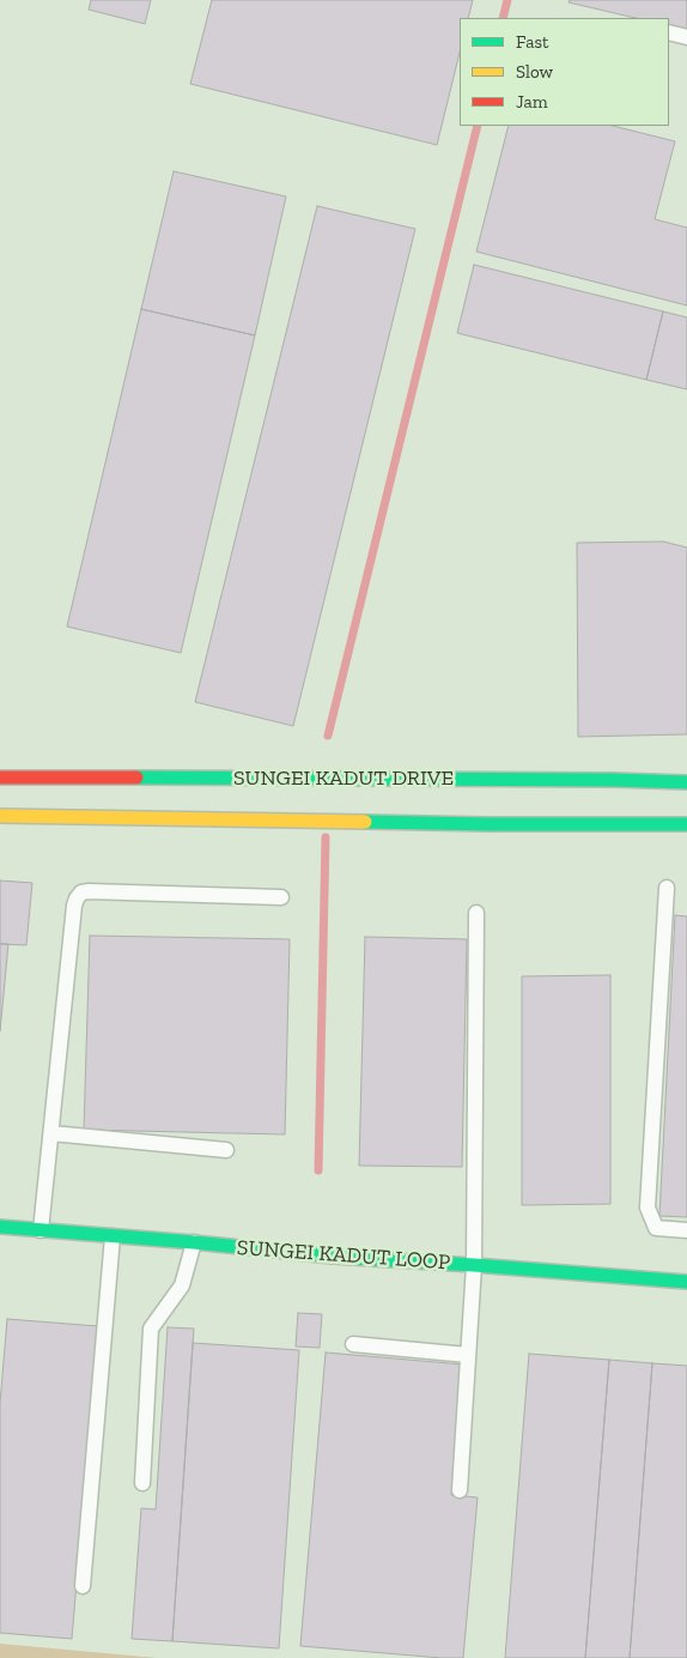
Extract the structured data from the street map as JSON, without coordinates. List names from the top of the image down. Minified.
{"streets":{"main road":["SUNGEI KADUT DRIVE","SUNGEI KADUT LOOP"]},"legend":["Fast","Slow","Jam"]}
